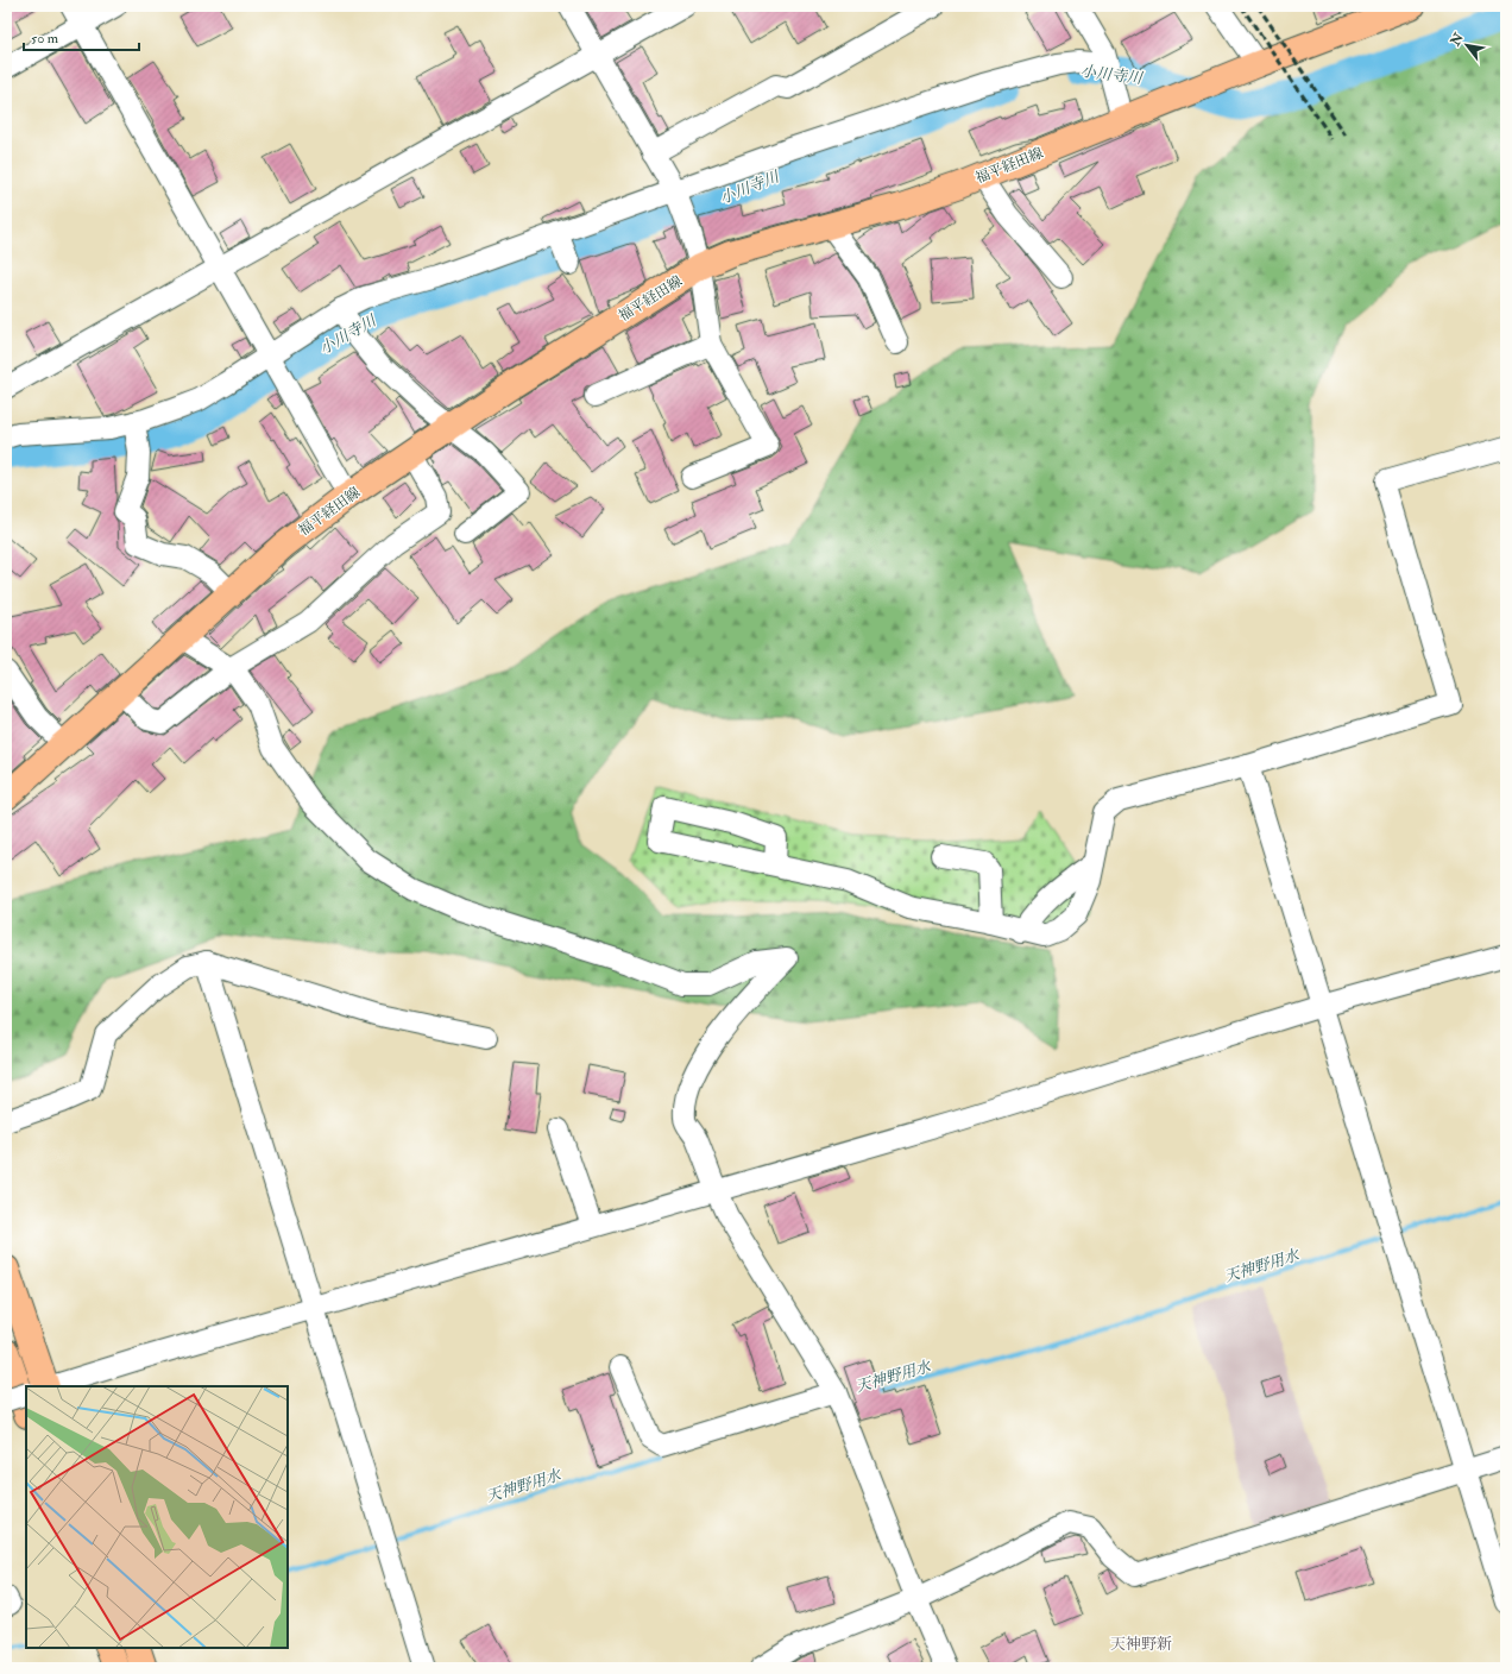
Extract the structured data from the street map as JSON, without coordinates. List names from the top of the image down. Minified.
{"streets":{"main road":["福平経田線"]},"districts":["天神野新"],"water":["小川寺川","天神野用水"],"scale_bar":"50 m","north":"top left"}
